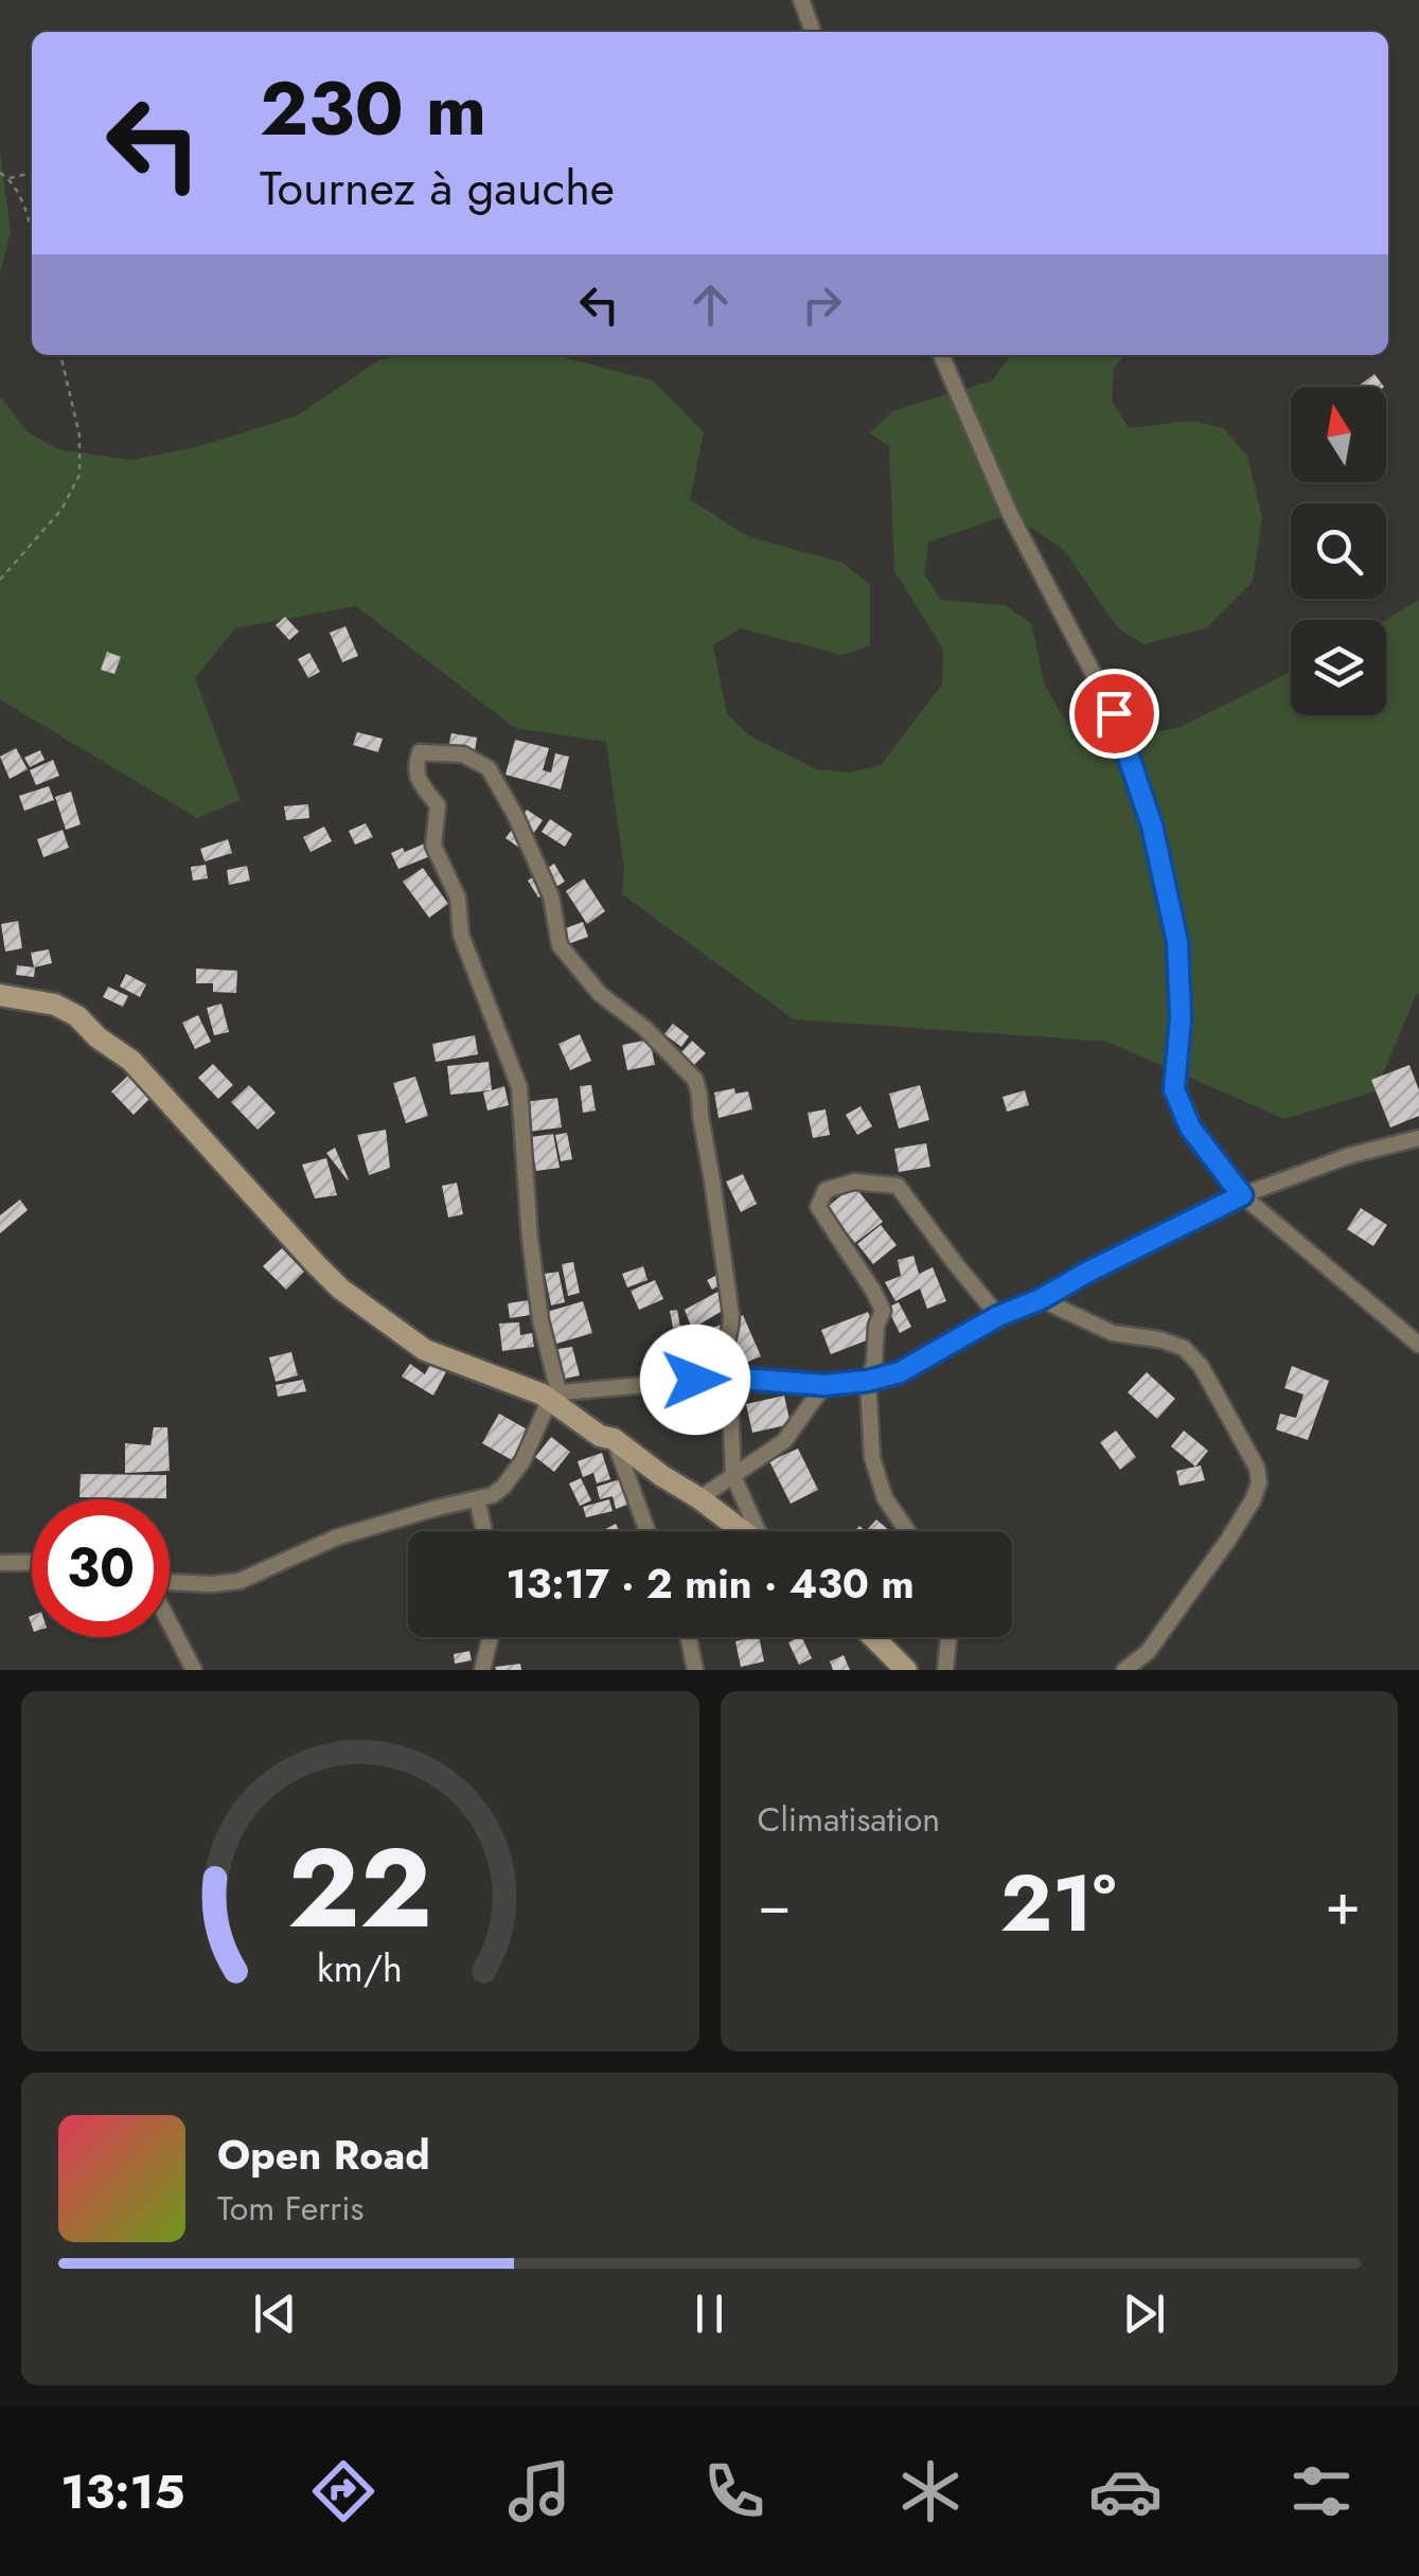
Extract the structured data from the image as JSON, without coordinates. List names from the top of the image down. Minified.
{"north":"top","page":{"turn":["230 m","Tournez à gauche"],"limit":"30","trip":"13:17 · 2 min · 430 m","tile":"Climatisation","heat":["−","21°","+"],"song":["Open Road","Tom Ferris"],"tabs":"13:15","gauge":["22","km/h"]}}
